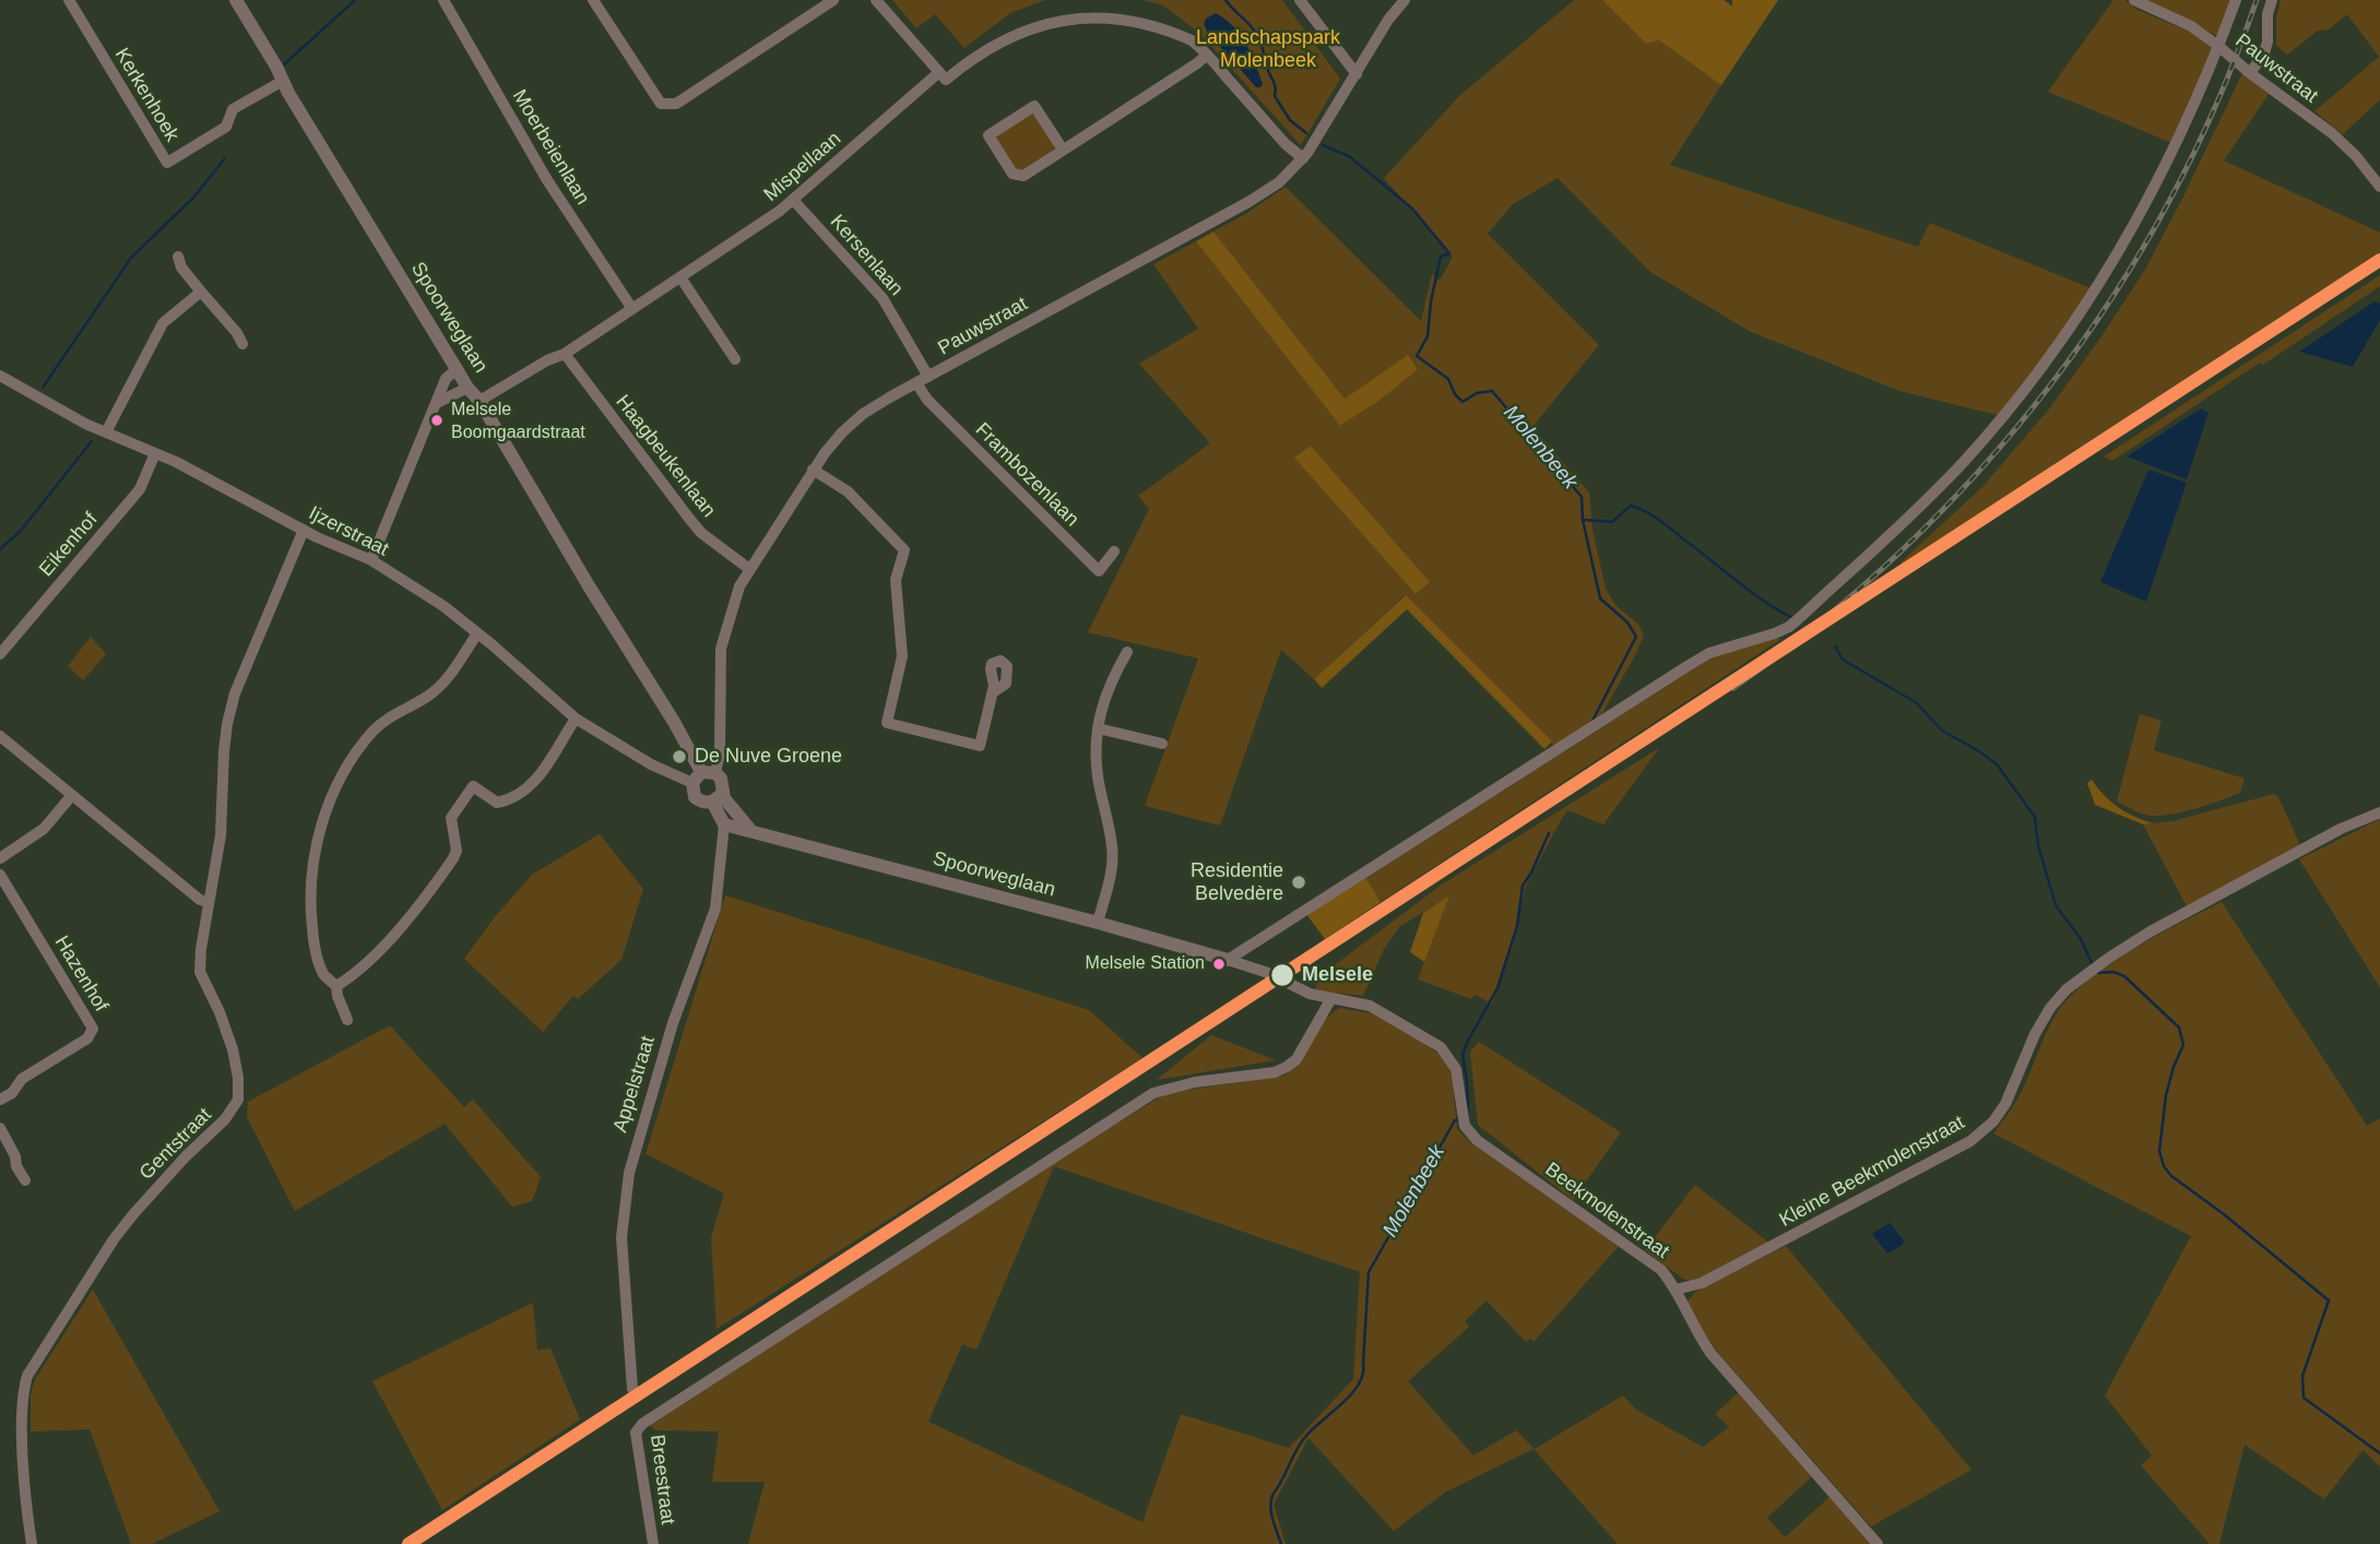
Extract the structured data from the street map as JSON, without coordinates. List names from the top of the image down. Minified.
{"streets":{"street":["Pauwstraat","Kerkenhoek","Moerbeienlaan","Mispellaan","Kersenlaan","Spoorweglaan","Haagbeukenlaan","Frambozenlaan","Ijzerstraat","Eikenhof","Hazenhof","Appelstraat","Gentstraat","Kleine Beekmolenstraat","Beekmolenstraat","Breestraat"]},"crossings":[["Pauwstraat","Kersenlaan"],["Pauwstraat","Spoorweglaan"],["Pauwstraat","Haagbeukenlaan"],["Pauwstraat","Frambozenlaan"],["Pauwstraat","Ijzerstraat"],["Kerkenhoek","Spoorweglaan"],["Moerbeienlaan","Mispellaan"],["Mispellaan","Kersenlaan"],["Mispellaan","Spoorweglaan"],["Mispellaan","Haagbeukenlaan"],["Spoorweglaan","Ijzerstraat"],["Spoorweglaan","Appelstraat"],["Spoorweglaan","Beekmolenstraat"],["Ijzerstraat","Eikenhof"],["Ijzerstraat","Gentstraat"],["Kleine Beekmolenstraat","Beekmolenstraat"],["Beekmolenstraat","Breestraat"]],"water":["Molenbeek"],"parks":["Landschapspark Molenbeek"],"places":["Melsele Boomgaardstraat","De Nuve Groene","Residentie Belvedère","Melsele Station","Melsele"]}
